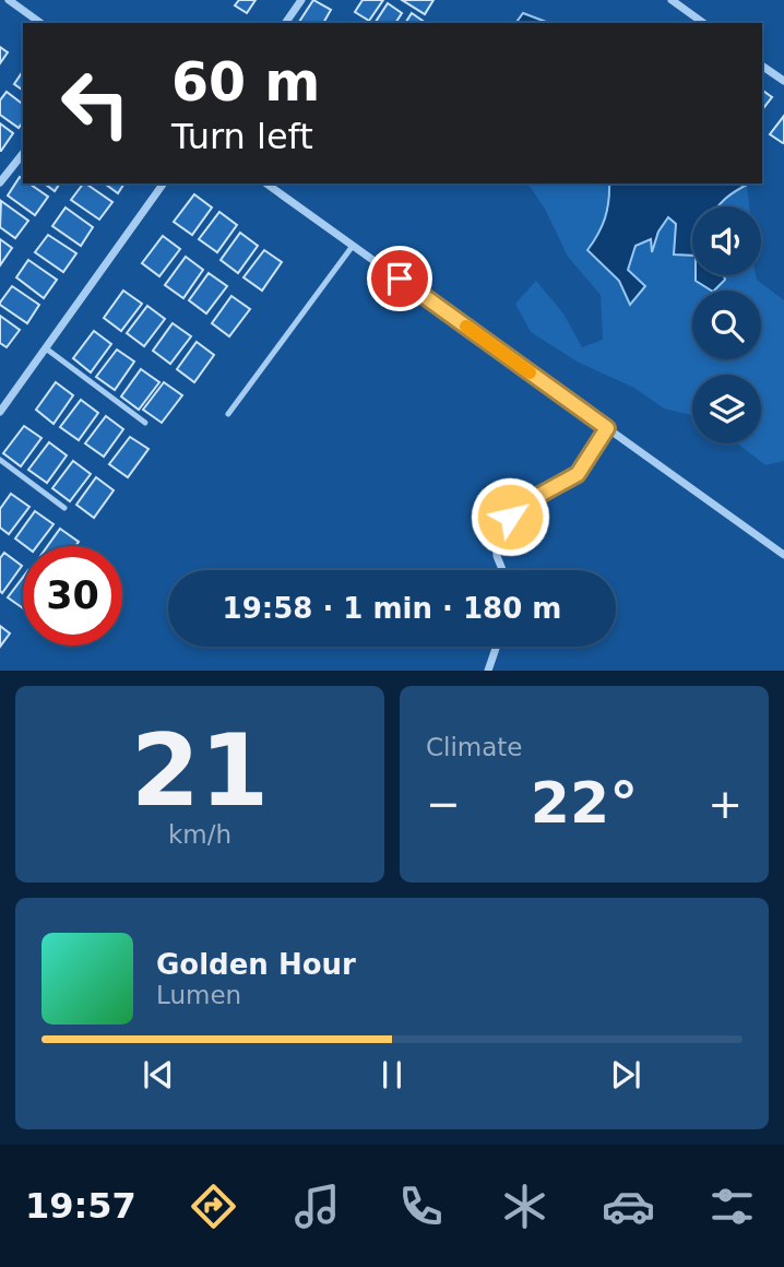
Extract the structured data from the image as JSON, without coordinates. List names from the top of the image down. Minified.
{"page":{"turn":["60 m","Turn left"],"limit":"30","trip":"19:58 · 1 min · 180 m","tile":[["21","km/h"],"Climate"],"heat":["−","22°","+"],"song":["Golden Hour","Lumen"],"tabs":"19:57"}}
